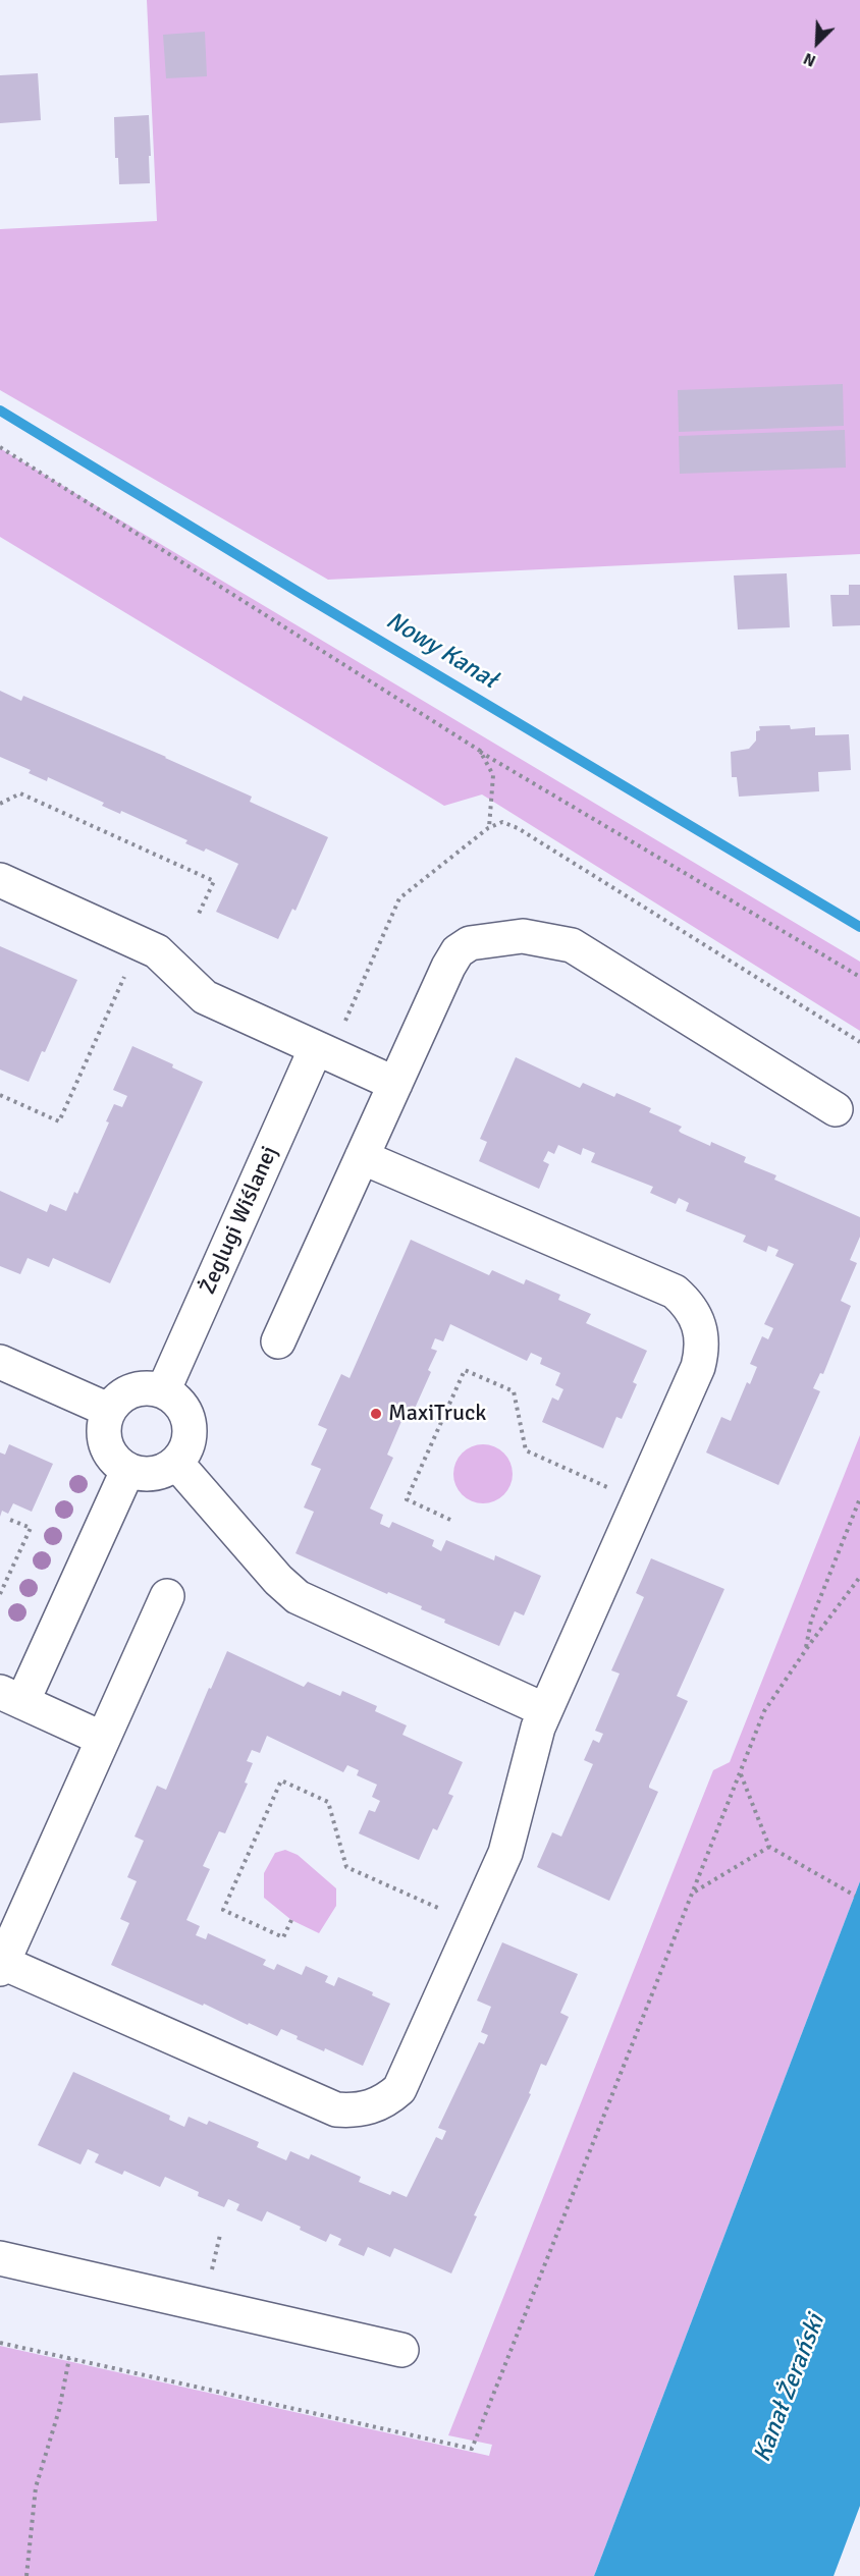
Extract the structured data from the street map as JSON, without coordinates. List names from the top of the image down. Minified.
{"streets":{"street":["Żeglugi Wiślanej"]},"water":["Nowy Kanał","Kanał Żerański"],"places":["MaxiTruck"],"north":"bottom left"}
